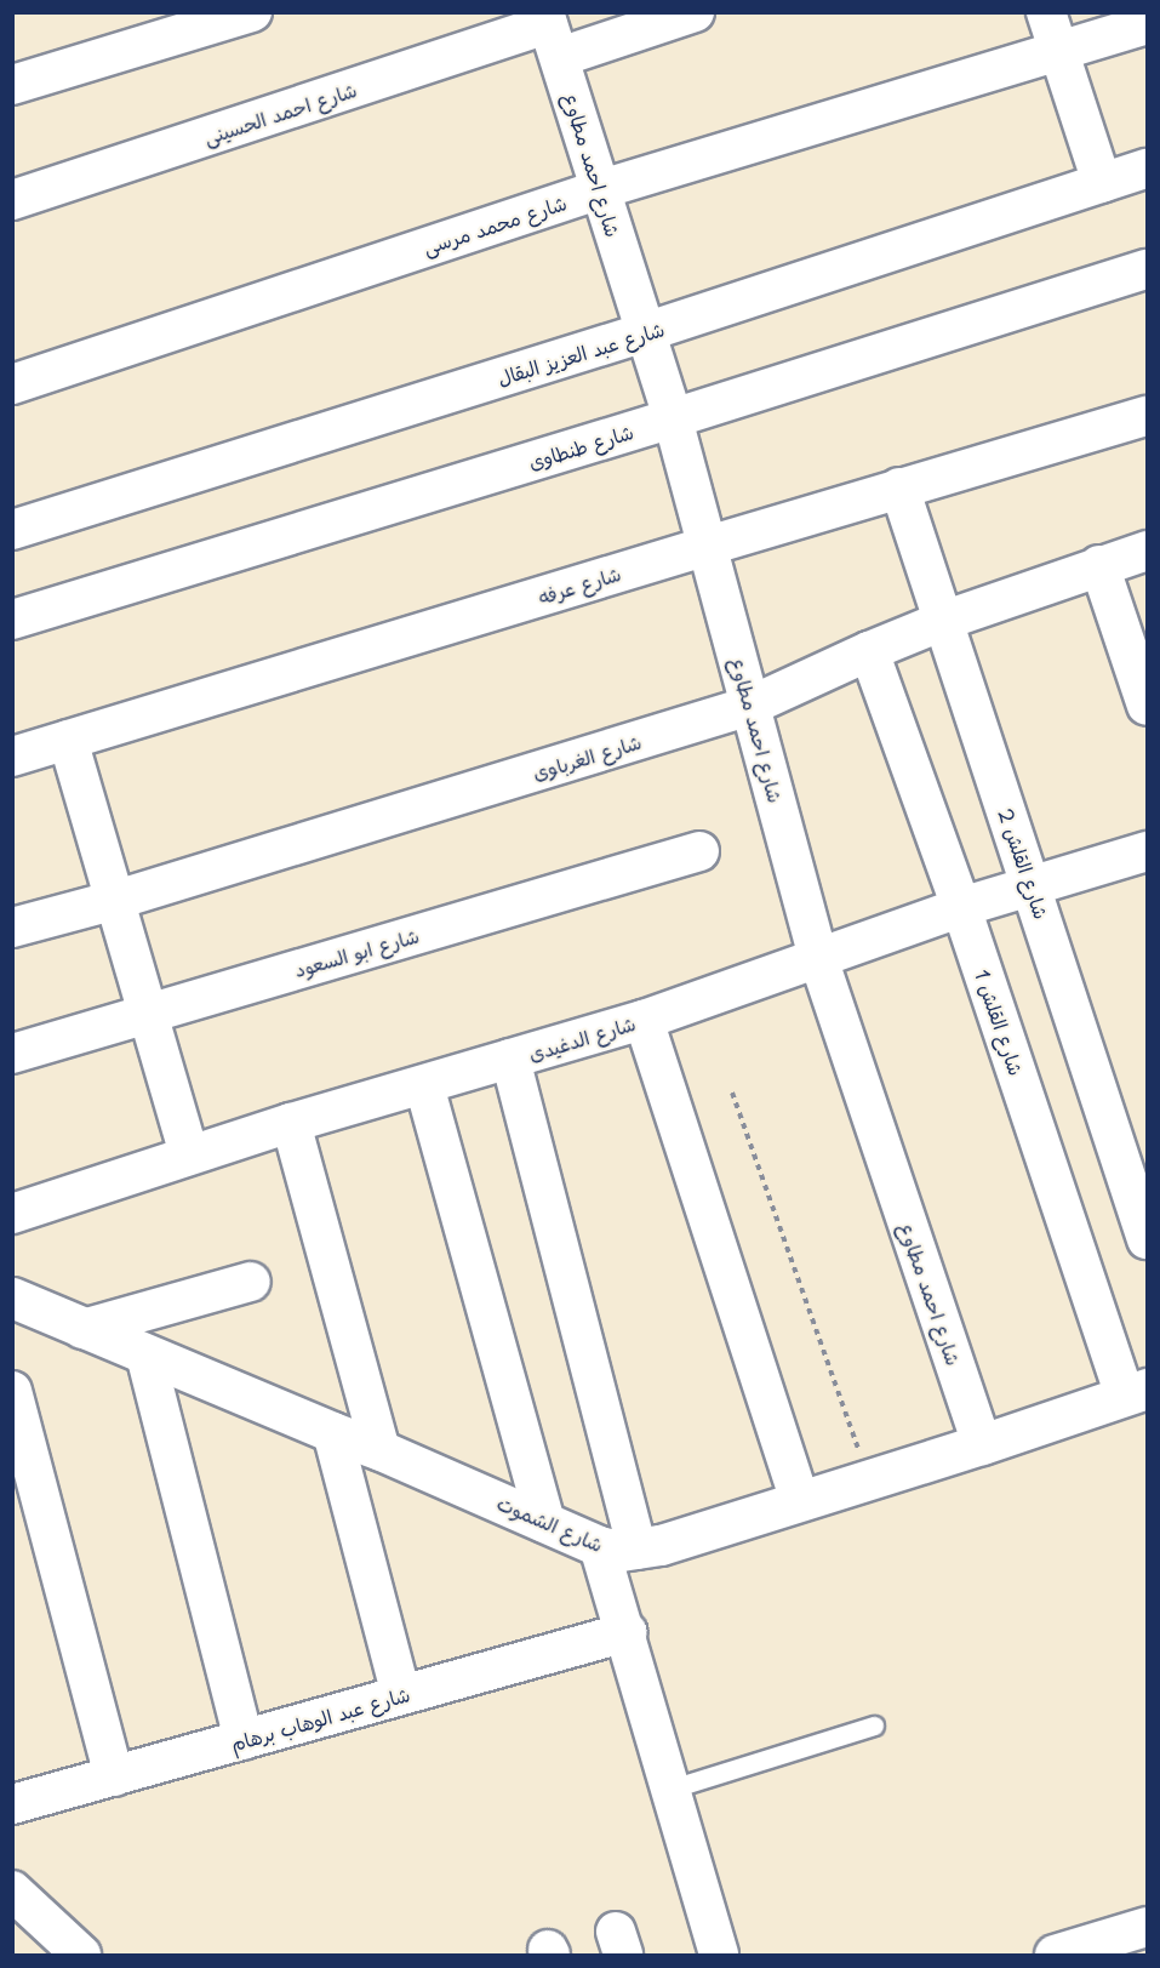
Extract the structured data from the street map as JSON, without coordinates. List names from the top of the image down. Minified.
{"streets":{"street":["شارع احمد الحسينى","شارع احمد مطاوع","شارع محمد مرسى","شارع عبد العزيز البقال","شارع طنطاوى","شارع عرفه","شارع الغرباوى","شارع القلش 2","شارع ابو السعود","شارع القلش 1","شارع الدغيدى","شارع الشموت","شارع عبد الوهاب برهام"]},"crossings":[["شارع احمد الحسينى","شارع احمد مطاوع"],["شارع احمد مطاوع","شارع محمد مرسى"],["شارع احمد مطاوع","شارع عبد العزيز البقال"],["شارع احمد مطاوع","شارع طنطاوى"],["شارع احمد مطاوع","شارع عرفه"],["شارع احمد مطاوع","شارع الغرباوى"],["شارع احمد مطاوع","شارع الدغيدى"],["شارع عرفه","شارع القلش 2"],["شارع الغرباوى","شارع القلش 2"],["شارع الغرباوى","شارع القلش 1"],["شارع القلش 2","شارع الدغيدى"],["شارع القلش 1","شارع الدغيدى"]]}
